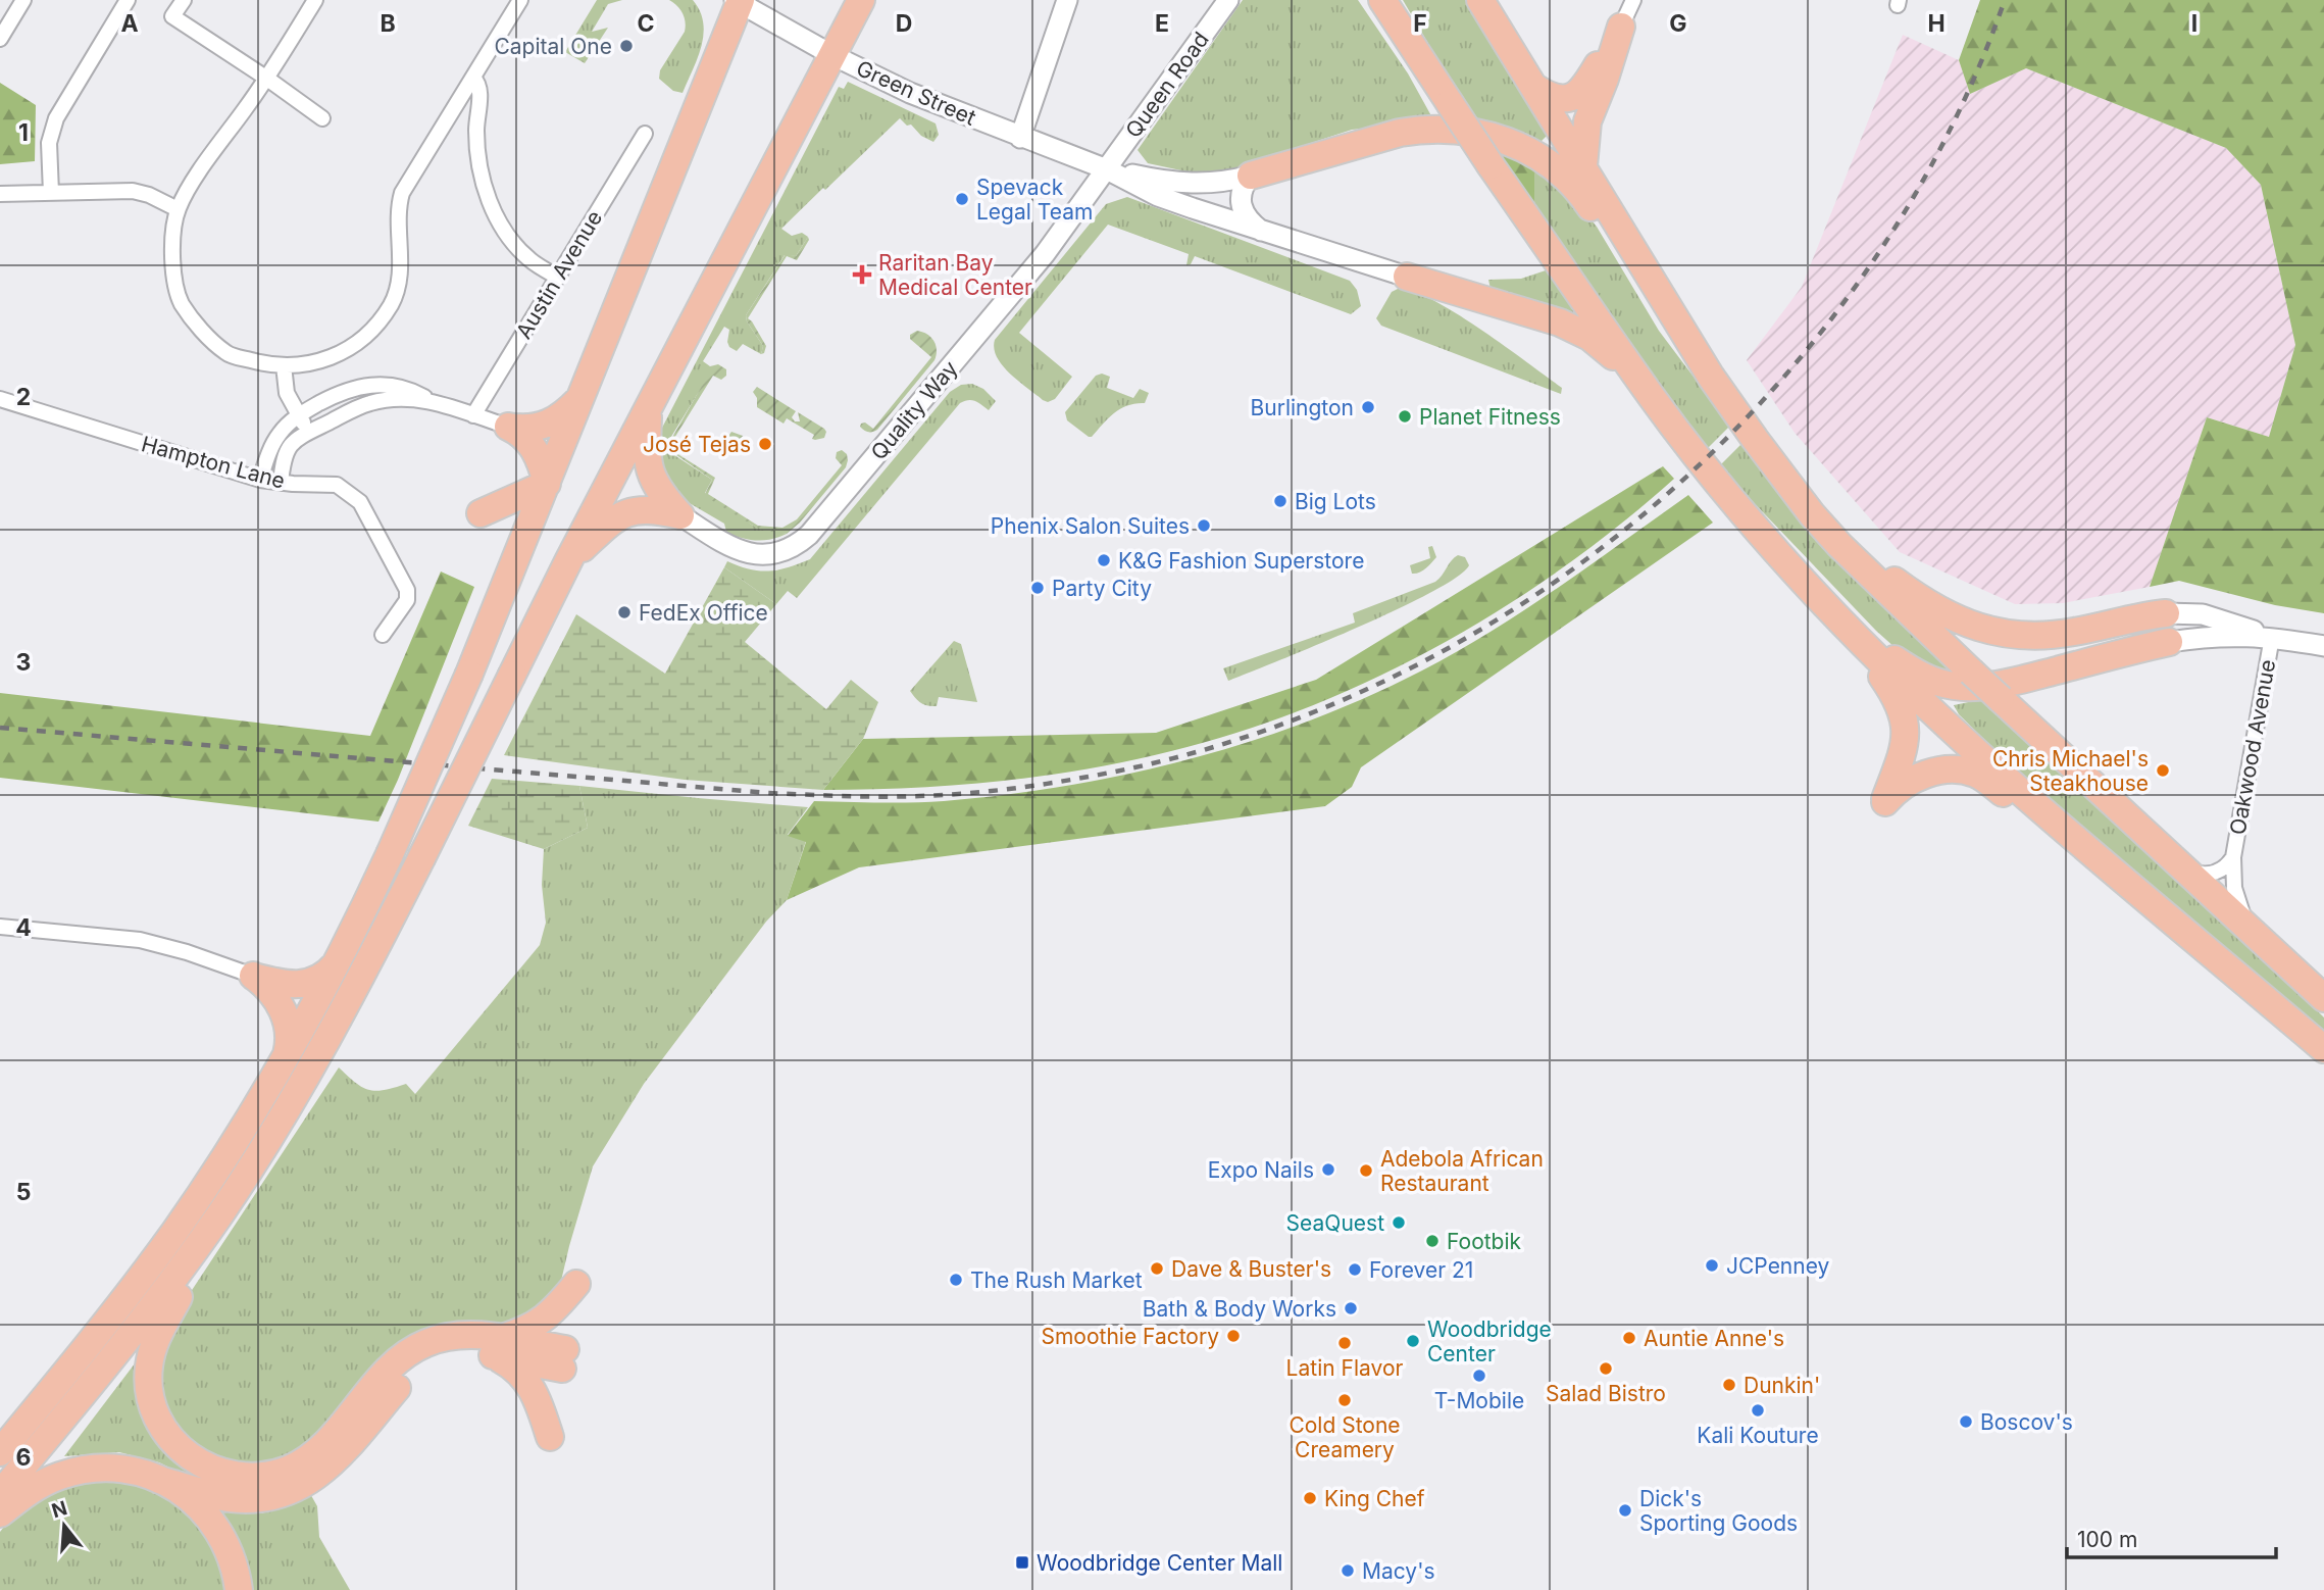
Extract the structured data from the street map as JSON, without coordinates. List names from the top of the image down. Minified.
{"streets":{"street":["Queen Road","Green Street","Austin Avenue","Quality Way","Hampton Lane","Oakwood Avenue"]},"crossings":[["Queen Road","Green Street"],["Queen Road","Quality Way"],["Green Street","Quality Way"]],"places":{"other":["Capital One","Spevack Legal Team","Burlington","Planet Fitness","José Tejas","Big Lots","Phenix Salon Suites","K&G Fashion Superstore","Party City","FedEx Office","Chris Michael's Steakhouse","Expo Nails","Adebola African Restaurant","SeaQuest","Footbik","JCPenney","Dave & Buster's","Forever 21","The Rush Market","Bath & Body Works","Smoothie Factory","Auntie Anne's","Woodbridge Center","Latin Flavor","Salad Bistro","T-Mobile","Dunkin'","Cold Stone Creamery","Kali Kouture","Boscov's","King Chef","Dick's Sporting Goods","Macy's"],"health":["Raritan Bay Medical Center"],"transit":["Woodbridge Center Mall"]},"scale_bar":"100 m","north":"top","grid":{"columns":["A","B","C","D","E","F","G","H","I"],"rows":["1","2","3","4","5","6"]}}
